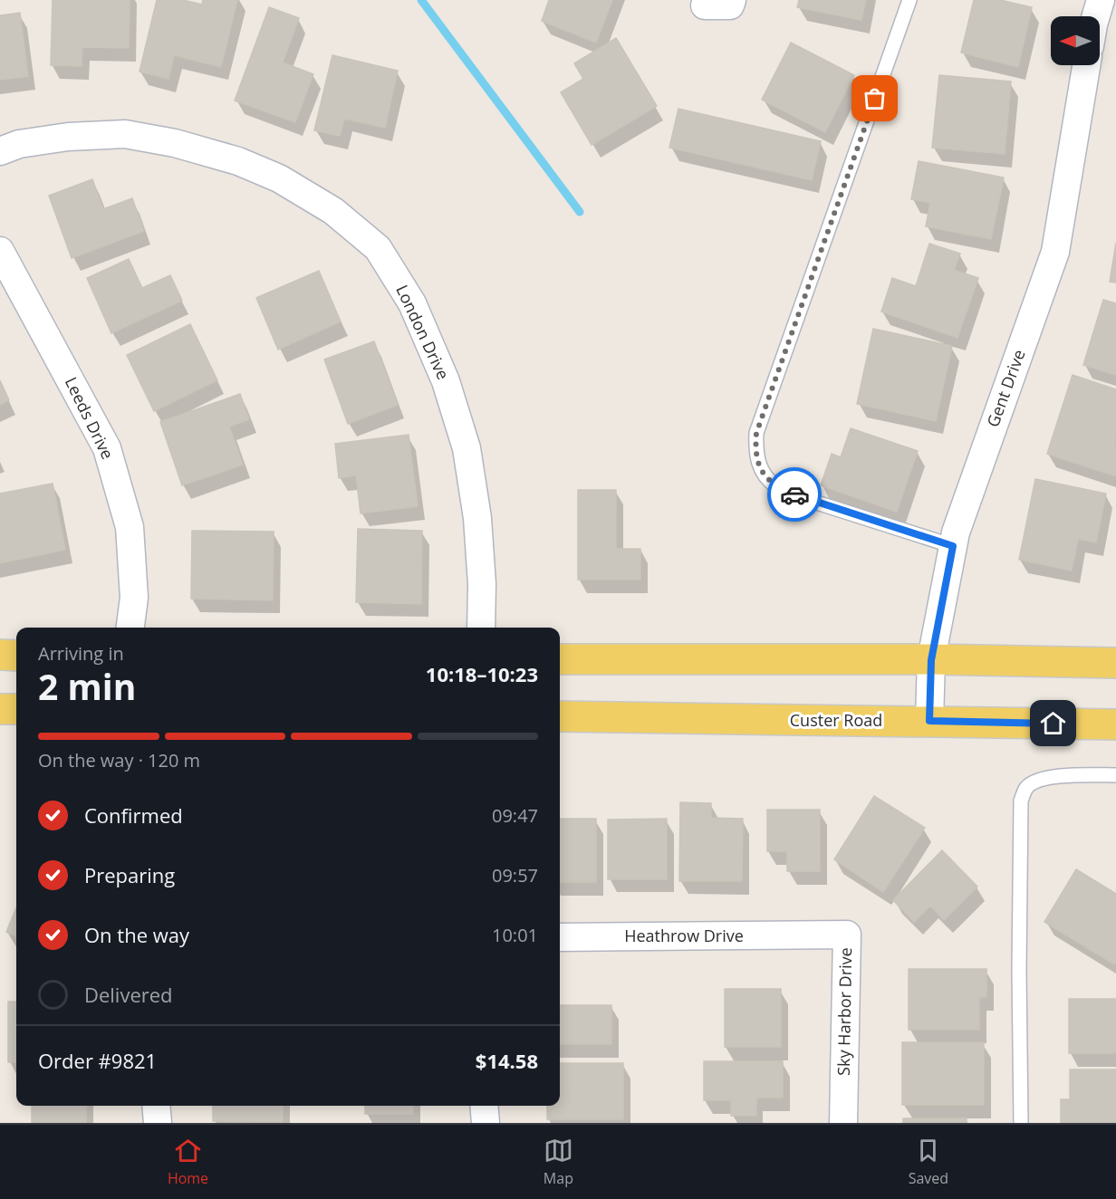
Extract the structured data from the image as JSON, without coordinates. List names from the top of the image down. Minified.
{"streets":{"main road":["Custer Road"],"street":["London Drive","Gent Drive","Leeds Drive","Heathrow Drive","Sky Harbor Drive"]},"crossings":[["Gent Drive","Custer Road"],["Heathrow Drive","Sky Harbor Drive"]],"north":"left","page":{"heading":["2 min","Arriving in","10:18–10:23"],"panel":["Order #9821","$14.58"],"bar":"On the way · 120 m","list":[["Confirmed","09:47"],["Preparing","09:57"],["On the way","10:01"],"Delivered"],"tabs":["Home","Map","Saved"]}}
